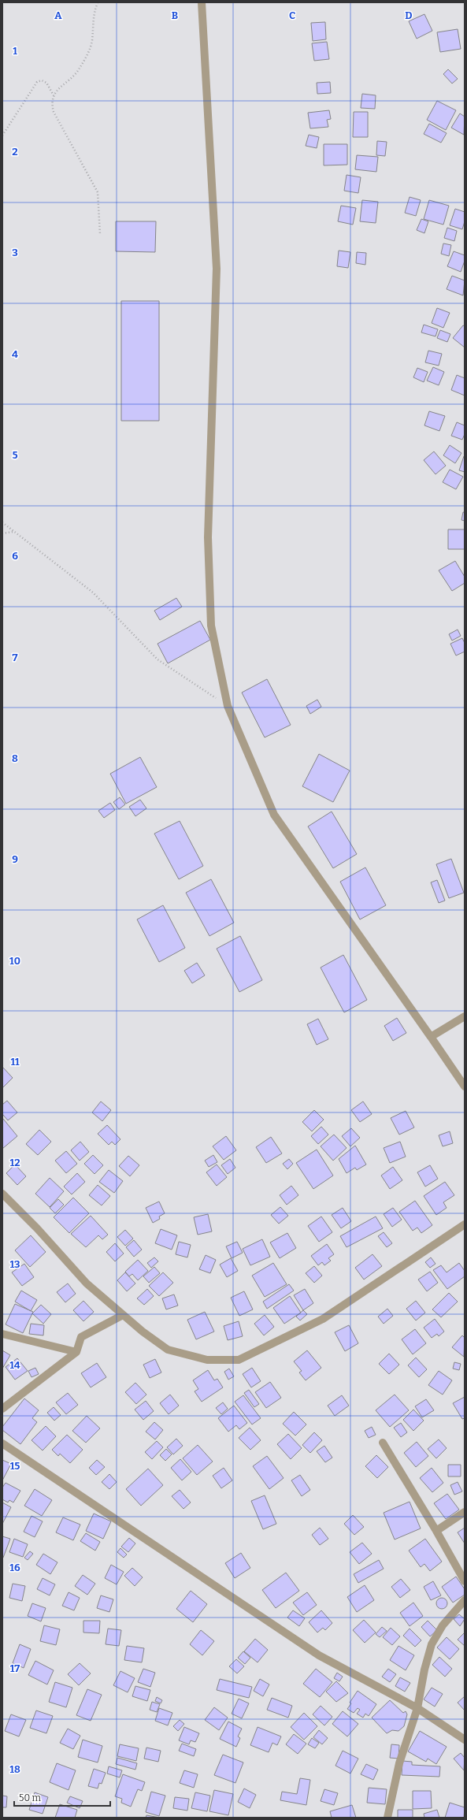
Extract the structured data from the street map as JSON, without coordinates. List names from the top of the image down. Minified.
{"scale_bar":"50 m","grid":{"columns":["A","B","C","D"],"rows":["1","2","3","4","5","6","7","8","9","10","11","12","13","14","15","16","17","18"]}}
